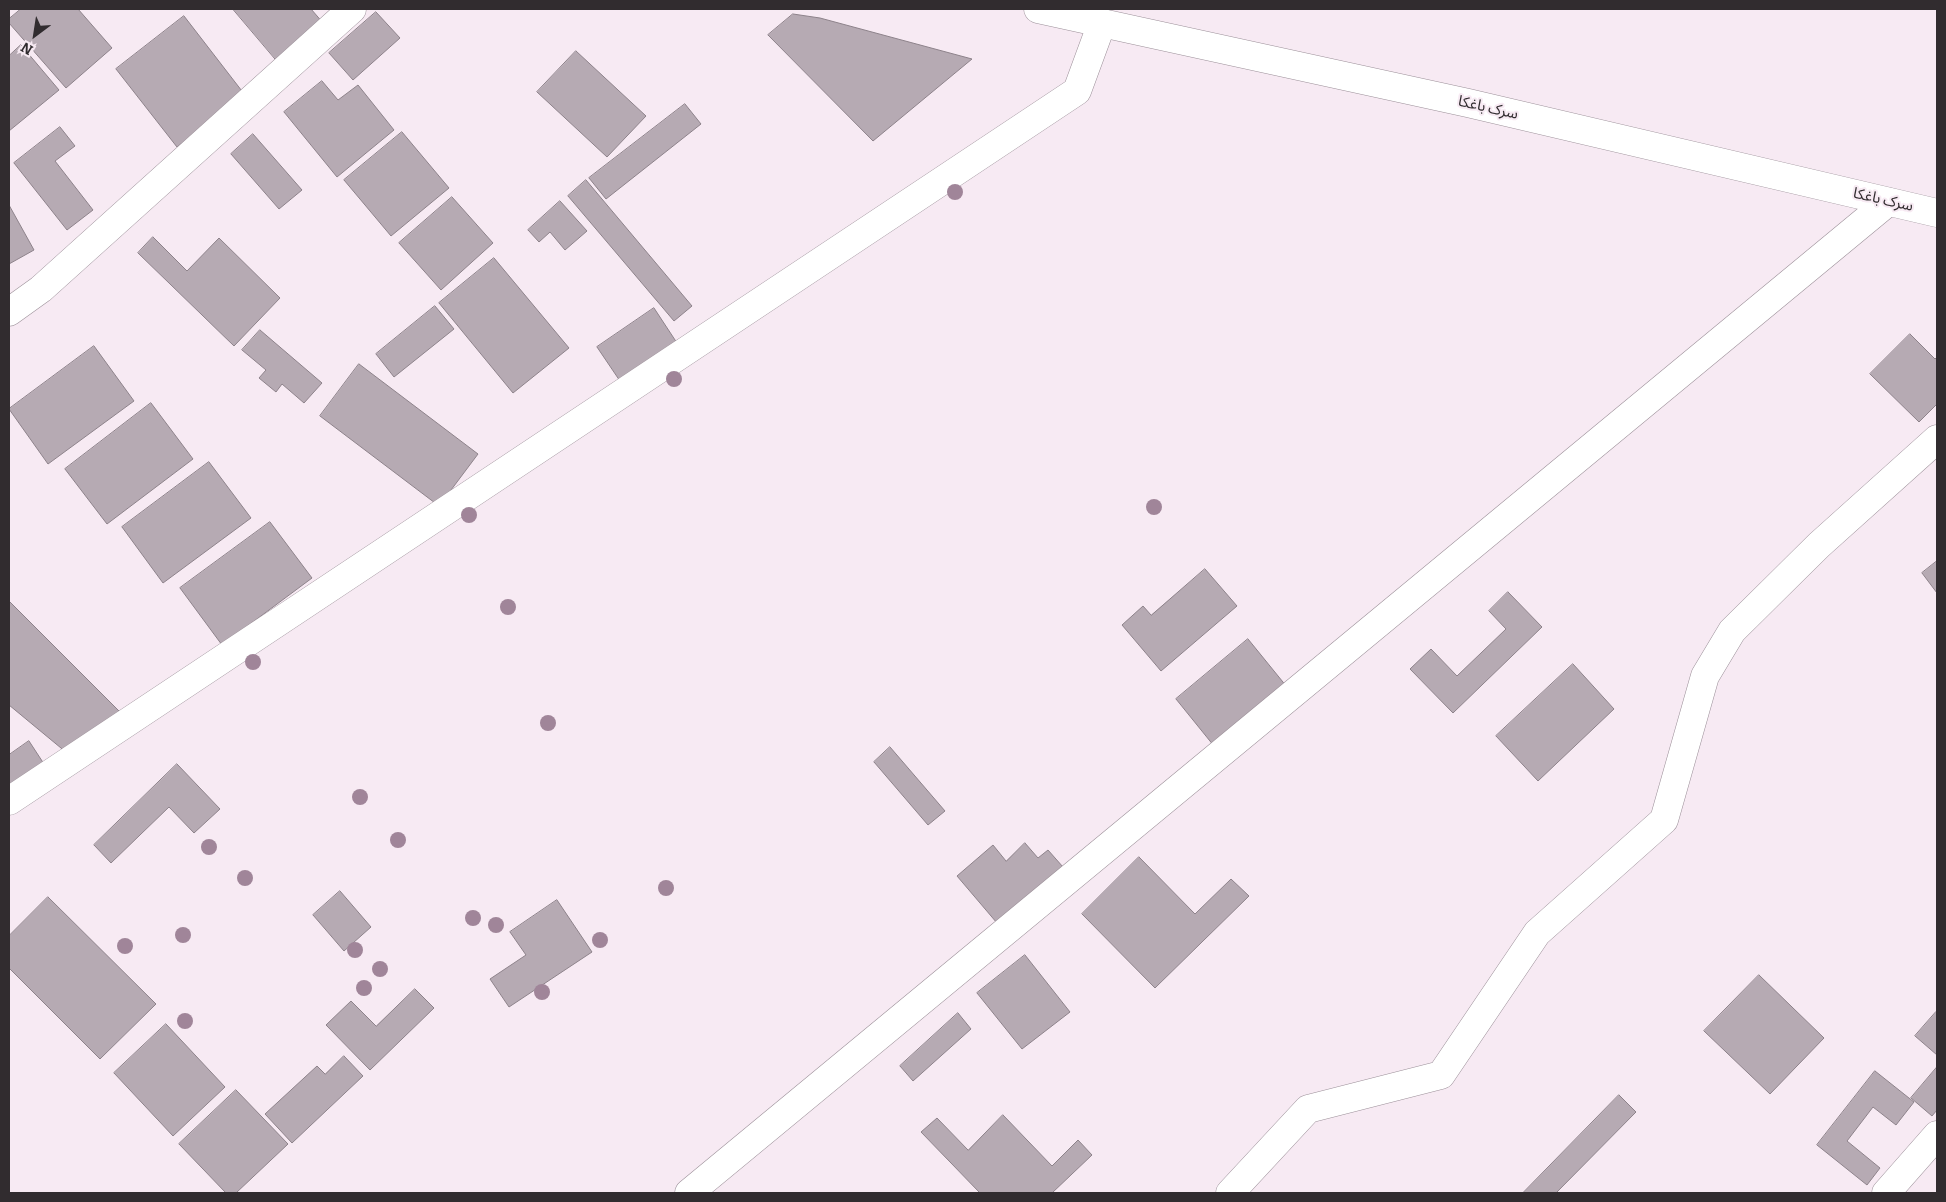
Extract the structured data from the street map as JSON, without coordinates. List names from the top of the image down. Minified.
{"streets":{"street":["سرک باغکا"]},"north":"bottom left"}
